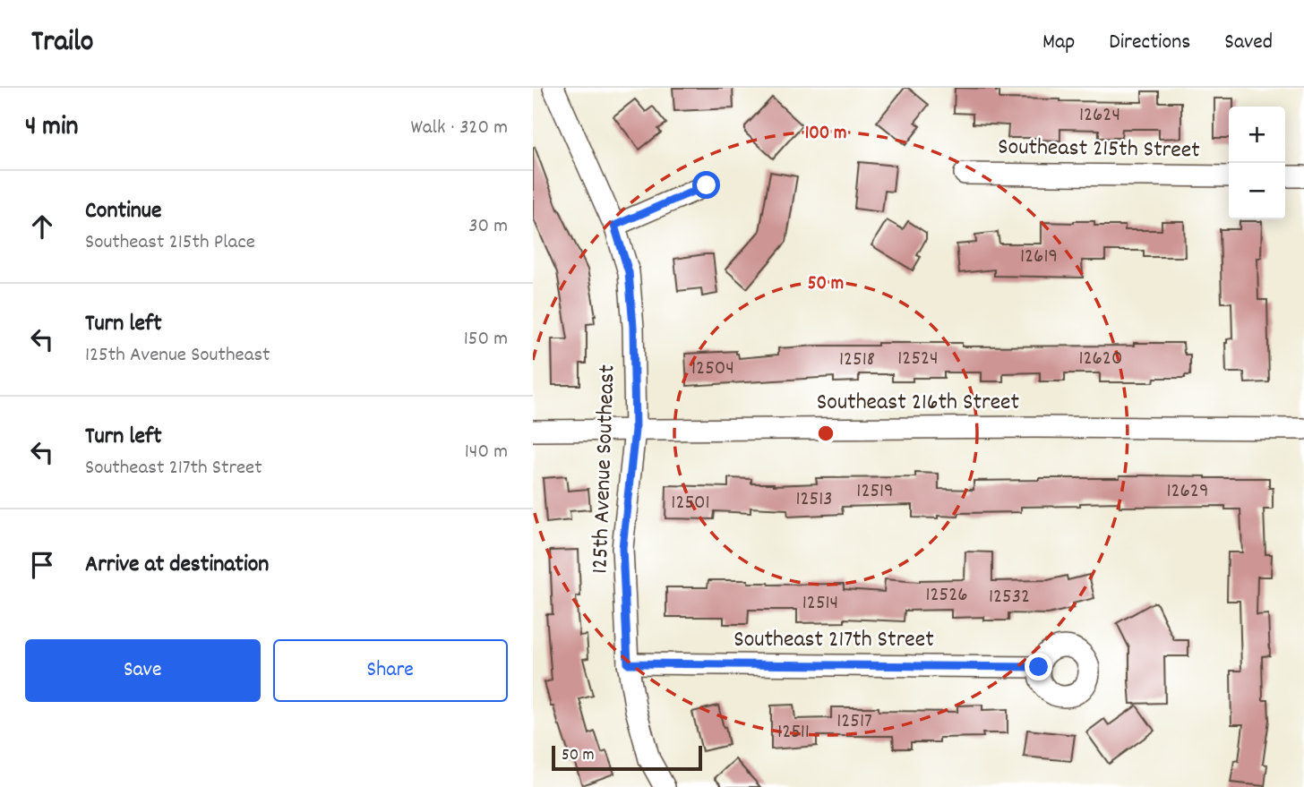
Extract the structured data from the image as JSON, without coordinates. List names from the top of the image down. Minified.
{"streets":{"street":["Southeast 215th Street","Southeast 216th Street","125th Avenue Southeast","Southeast 217th Street"]},"crossings":[["Southeast 216th Street","125th Avenue Southeast"],["125th Avenue Southeast","Southeast 217th Street"]],"house_numbers":["12624","12619","12524","12620","12518","12504","12519","12629","12513","12501","12526","12532","12514","12517","12511"],"scale_bar":"50 m","page":{"header":"Trailo","nav":["Map","Directions","Saved"],"heading":["4 min","Walk · 320 m"],"map_buttons":["+","−"],"list":[["Continue","Southeast 215th Place","30 m"],["Turn left","125th Avenue Southeast","150 m"],["Turn left","Southeast 217th Street","140 m"],"Arrive at destination"],"buttons":["Save","Share"],"scale":"50 m"},"rings":["100 m","50 m"]}
